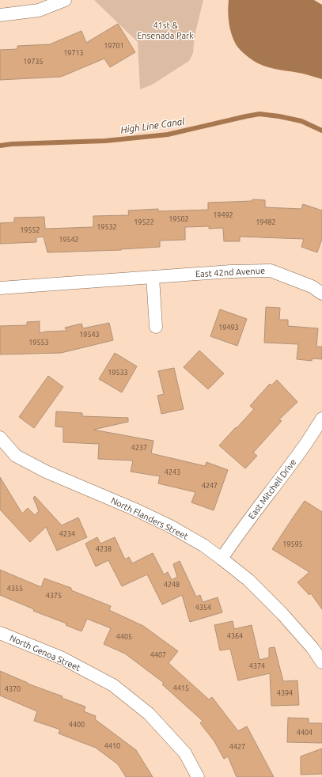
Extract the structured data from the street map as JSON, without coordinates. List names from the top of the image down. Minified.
{"streets":{"street":["East 42nd Avenue","East Mitchell Drive","North Flanders Street","North Genoa Street"]},"crossings":[["East Mitchell Drive","North Flanders Street"]],"water":["High Line Canal"],"parks":["41st & Ensenada Park"],"house_numbers":["19701","19713","19735","19492","19502","19522","19482","19532","19552","19542","19493","19543","19553","19533","4237","4243","4247","4234","19595","4238","4248","4355","4375","4354","4364","4405","4407","4374","4415","4370","4394","4400","4404","4410","4427"]}
